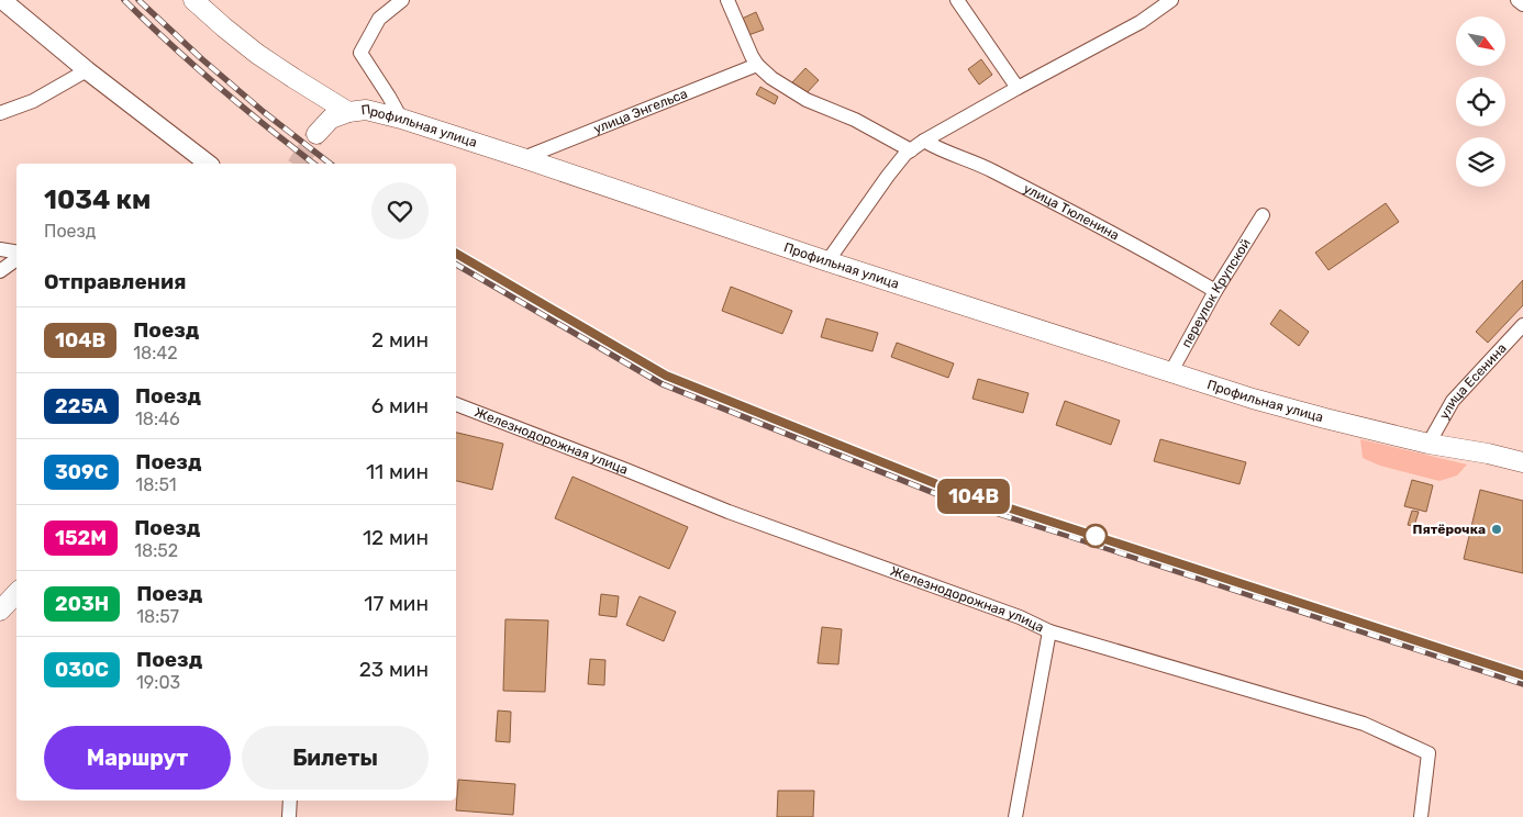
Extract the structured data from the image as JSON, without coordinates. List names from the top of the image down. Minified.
{"streets":{"main road":["Профильная улица"],"street":["улица Энгельса","улица Тюленина","переулок Крупской","улица Есенина","Железнодорожная улица"]},"crossings":[["улица Энгельса","Профильная улица"],["Профильная улица","переулок Крупской"],["Профильная улица","улица Есенина"],["улица Тюленина","переулок Крупской"]],"places":["Пятёрочка"],"north":"bottom right","page":{"on_map":"104В","heading":[["1034 км","Поезд"],"Отправления"],"list":[{"mark":"104В","name":"Поезд","note":"18:42","value":"2 мин"},{"mark":"225А","name":"Поезд","note":"18:46","value":"6 мин"},{"mark":"309С","name":"Поезд","note":"18:51","value":"11 мин"},{"mark":"152М","name":"Поезд","note":"18:52","value":"12 мин"},{"mark":"203Н","name":"Поезд","note":"18:57","value":"17 мин"},{"mark":"030C","name":"Поезд","note":"19:03","value":"23 мин"}],"buttons":["Маршрут","Билеты"]}}
